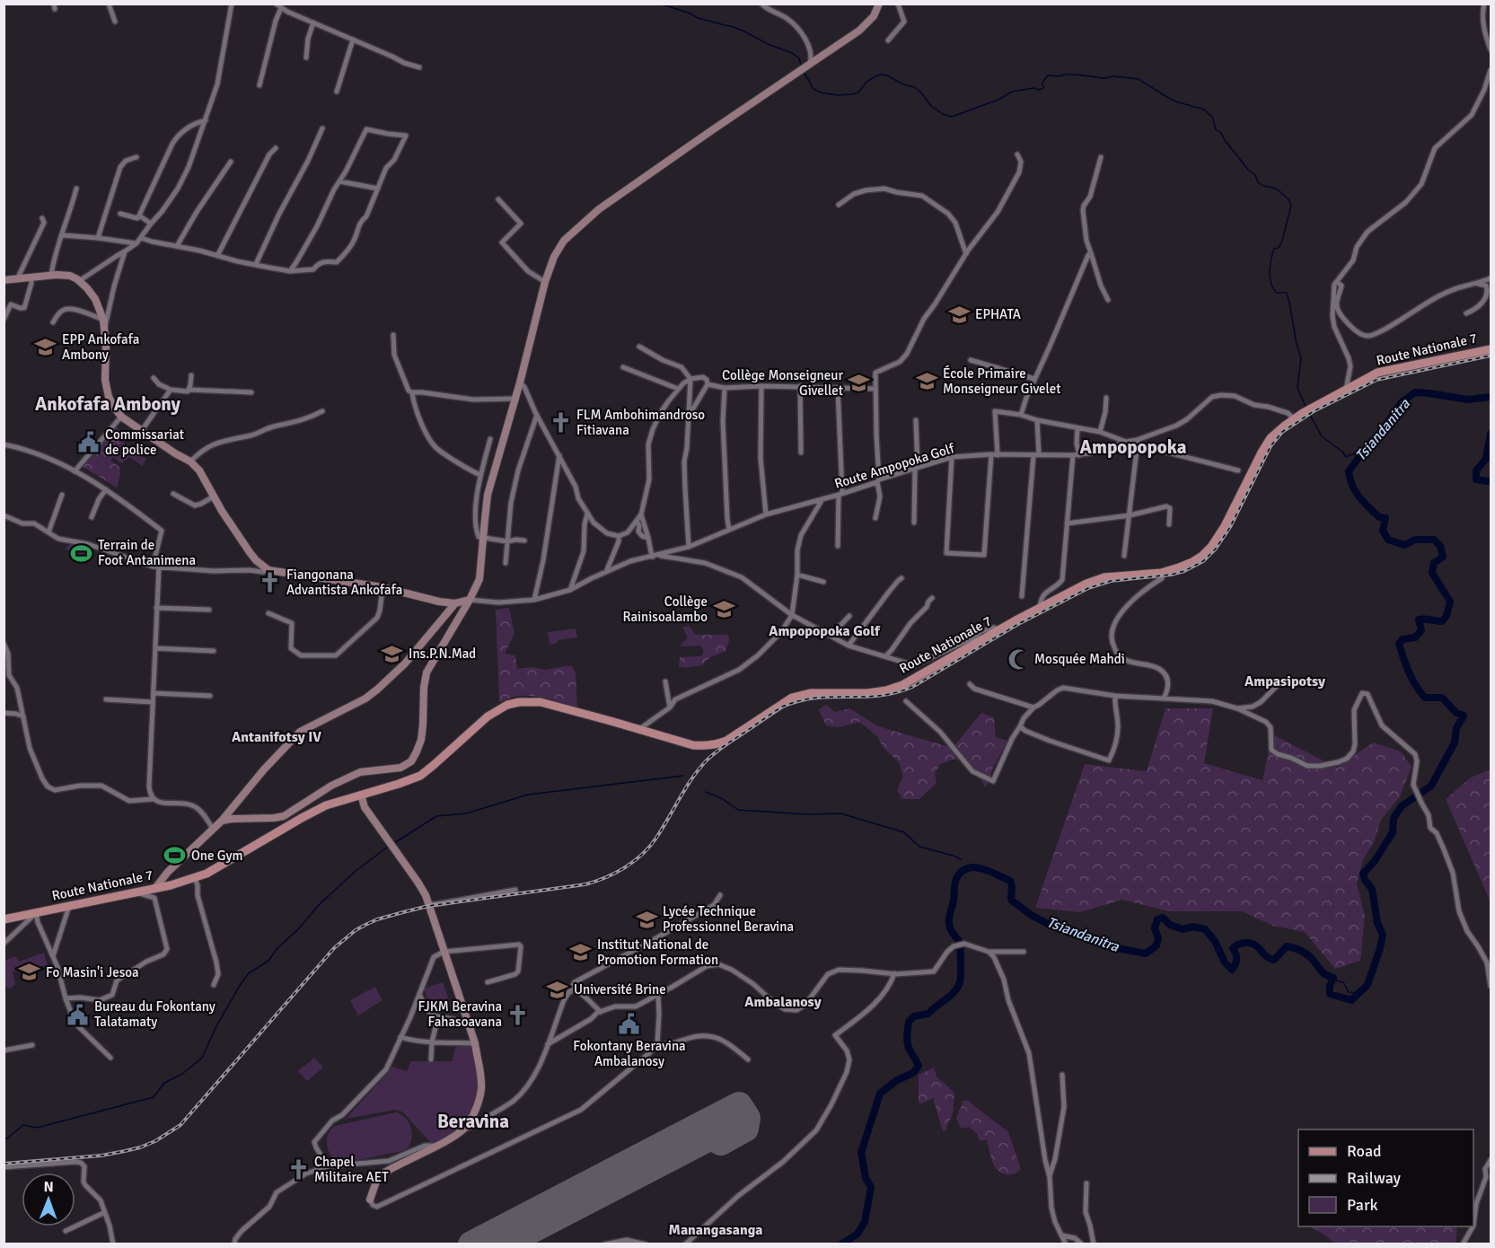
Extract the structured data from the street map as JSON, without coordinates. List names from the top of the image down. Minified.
{"streets":{"main road":["Route Nationale 7"],"street":["Route Ampopoka Golf"]},"crossings":[["Route Nationale 7","Route Ampopoka Golf"]],"districts":["Ankofafa Ambony","Ampopopoka","Ampopopoka Golf","Ampasipotsy","Antanifotsy IV","Ambalanosy","Beravina","Manangasanga"],"water":["Tsiandanitra"],"places":{"school or university":["EPHATA","EPP Ankofafa Ambony","École Primaire Monseigneur Givelet","Collège Monseigneur Givellet","Collège Rainisoalambo","Ins.P.N.Mad","Lycée Technique Professionnel Beravina","Institut National de Promotion Formation","Fo Masin'i Jesoa","Université Brine"],"church":["FLM Ambohimandroso Fitiavana","Fiangonana Advantista Ankofafa","FJKM Beravina Fahasoavana","Chapel Militaire AET"],"public building":["Commissariat de police","Bureau du Fokontany Talatamaty","Fokontany Beravina Ambalanosy"],"sports":["Terrain de Foot Antanimena","One Gym"],"mosque":["Mosquée Mahdi"]},"legend":["Road","Railway","Park"],"north":"top"}
